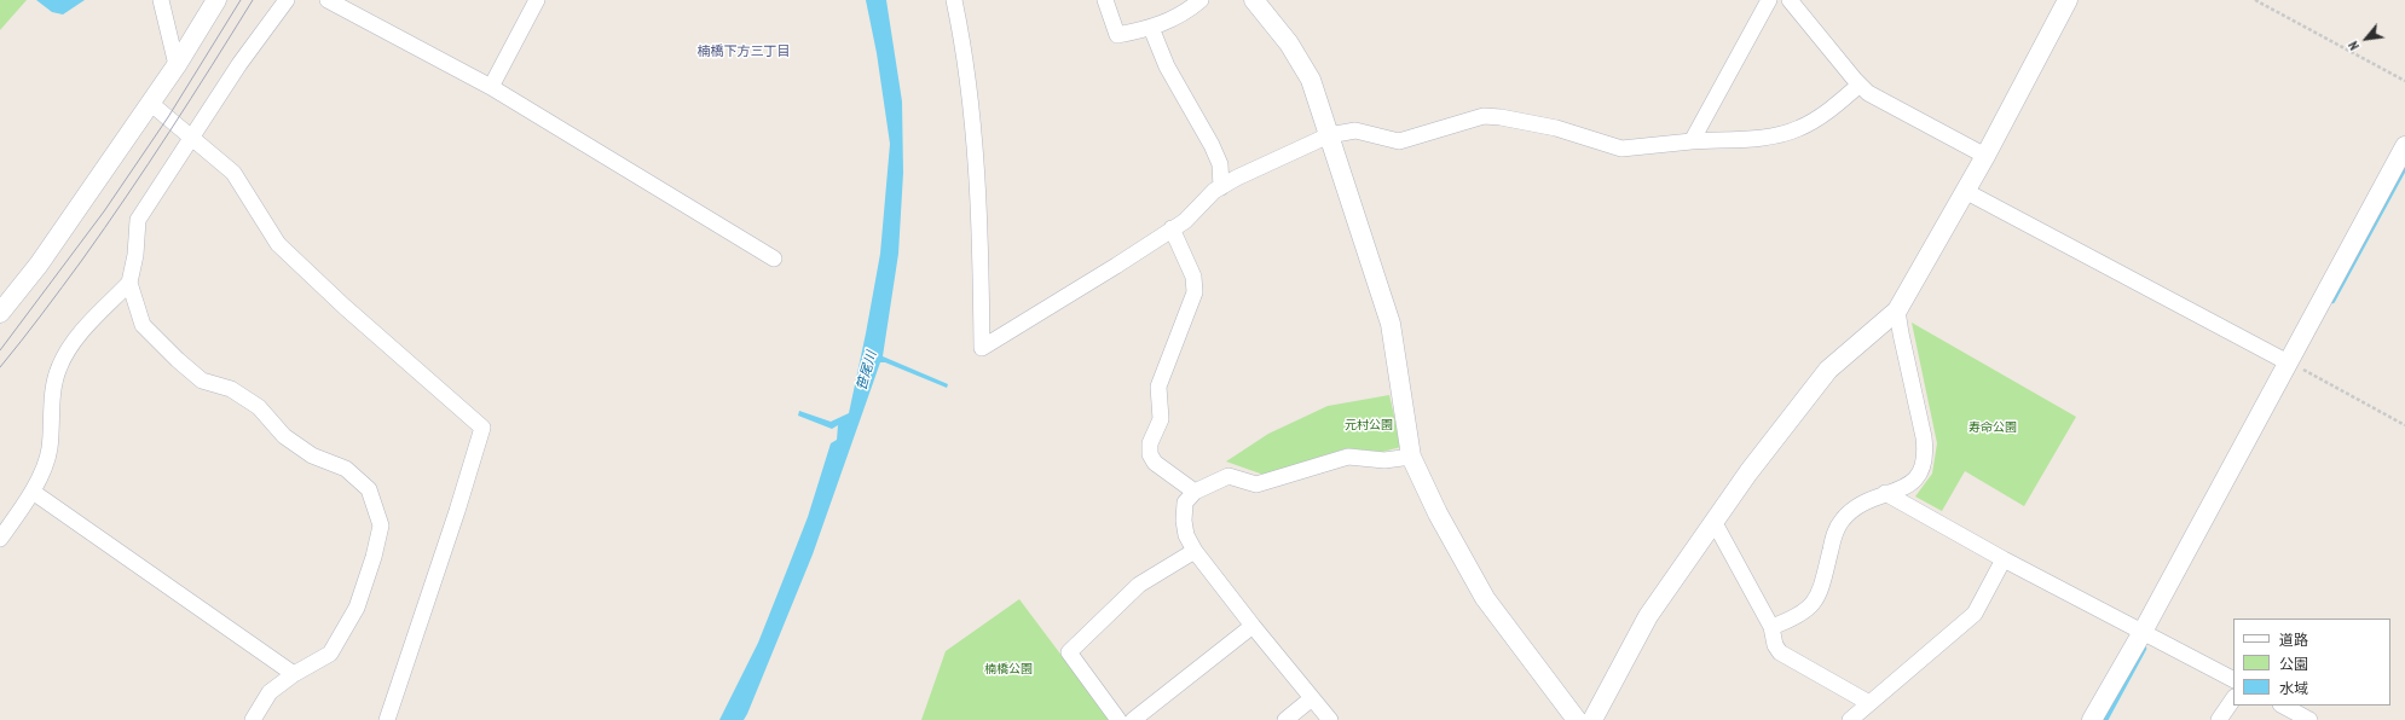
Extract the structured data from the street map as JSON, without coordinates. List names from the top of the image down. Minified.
{"districts":["楠橋下方三丁目"],"water":["笹尾川"],"parks":["元村公園","寿命公園","楠橋公園"],"legend":["道路","公園","水域"],"north":"bottom left"}
